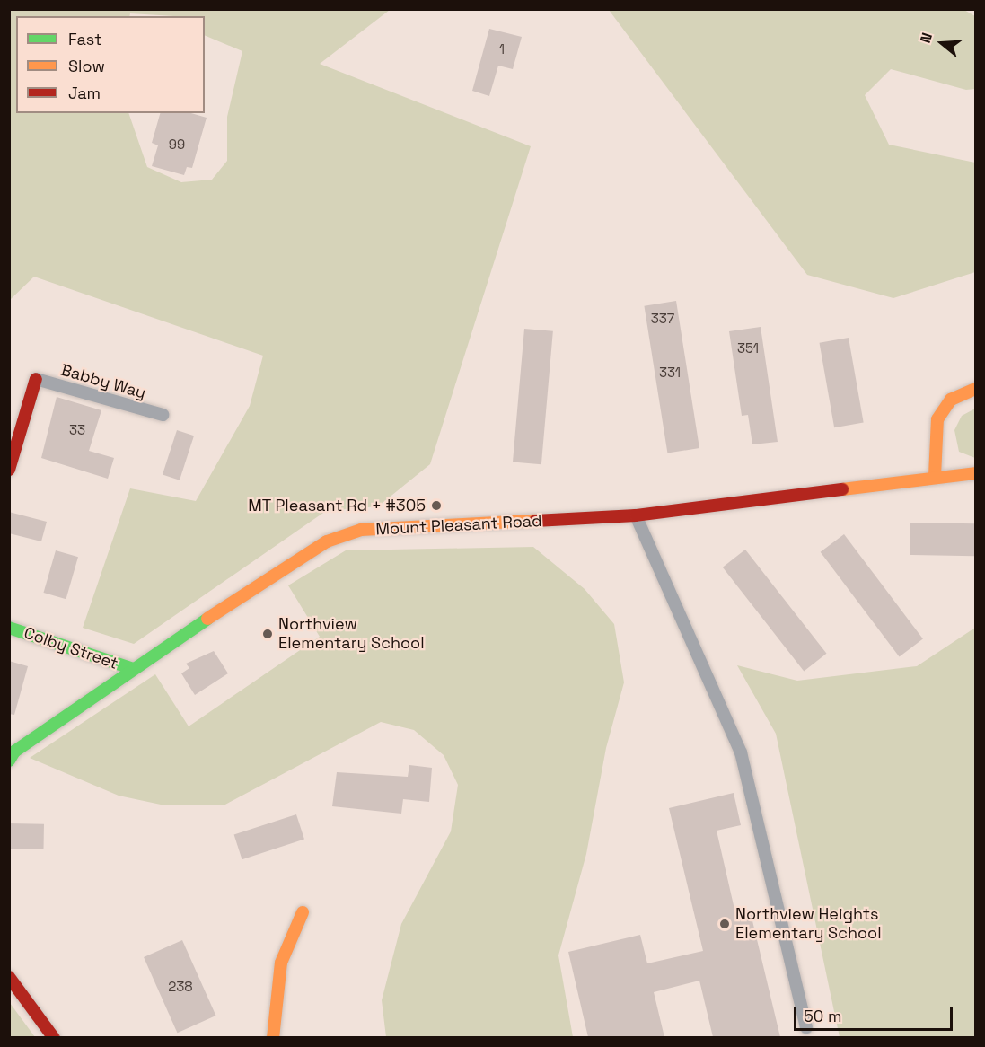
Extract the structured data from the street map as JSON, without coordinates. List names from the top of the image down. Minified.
{"streets":{"street":["Mount Pleasant Road","Colby Street"],"lane":["Babby Way"]},"crossings":[["Mount Pleasant Road","Colby Street"]],"places":["MT Pleasant Rd + #305","Northview Elementary School","Northview Heights Elementary School"],"house_numbers":["1","99","337","351","331","33","238"],"legend":["Fast","Slow","Jam"],"scale_bar":"50 m","north":"left"}
